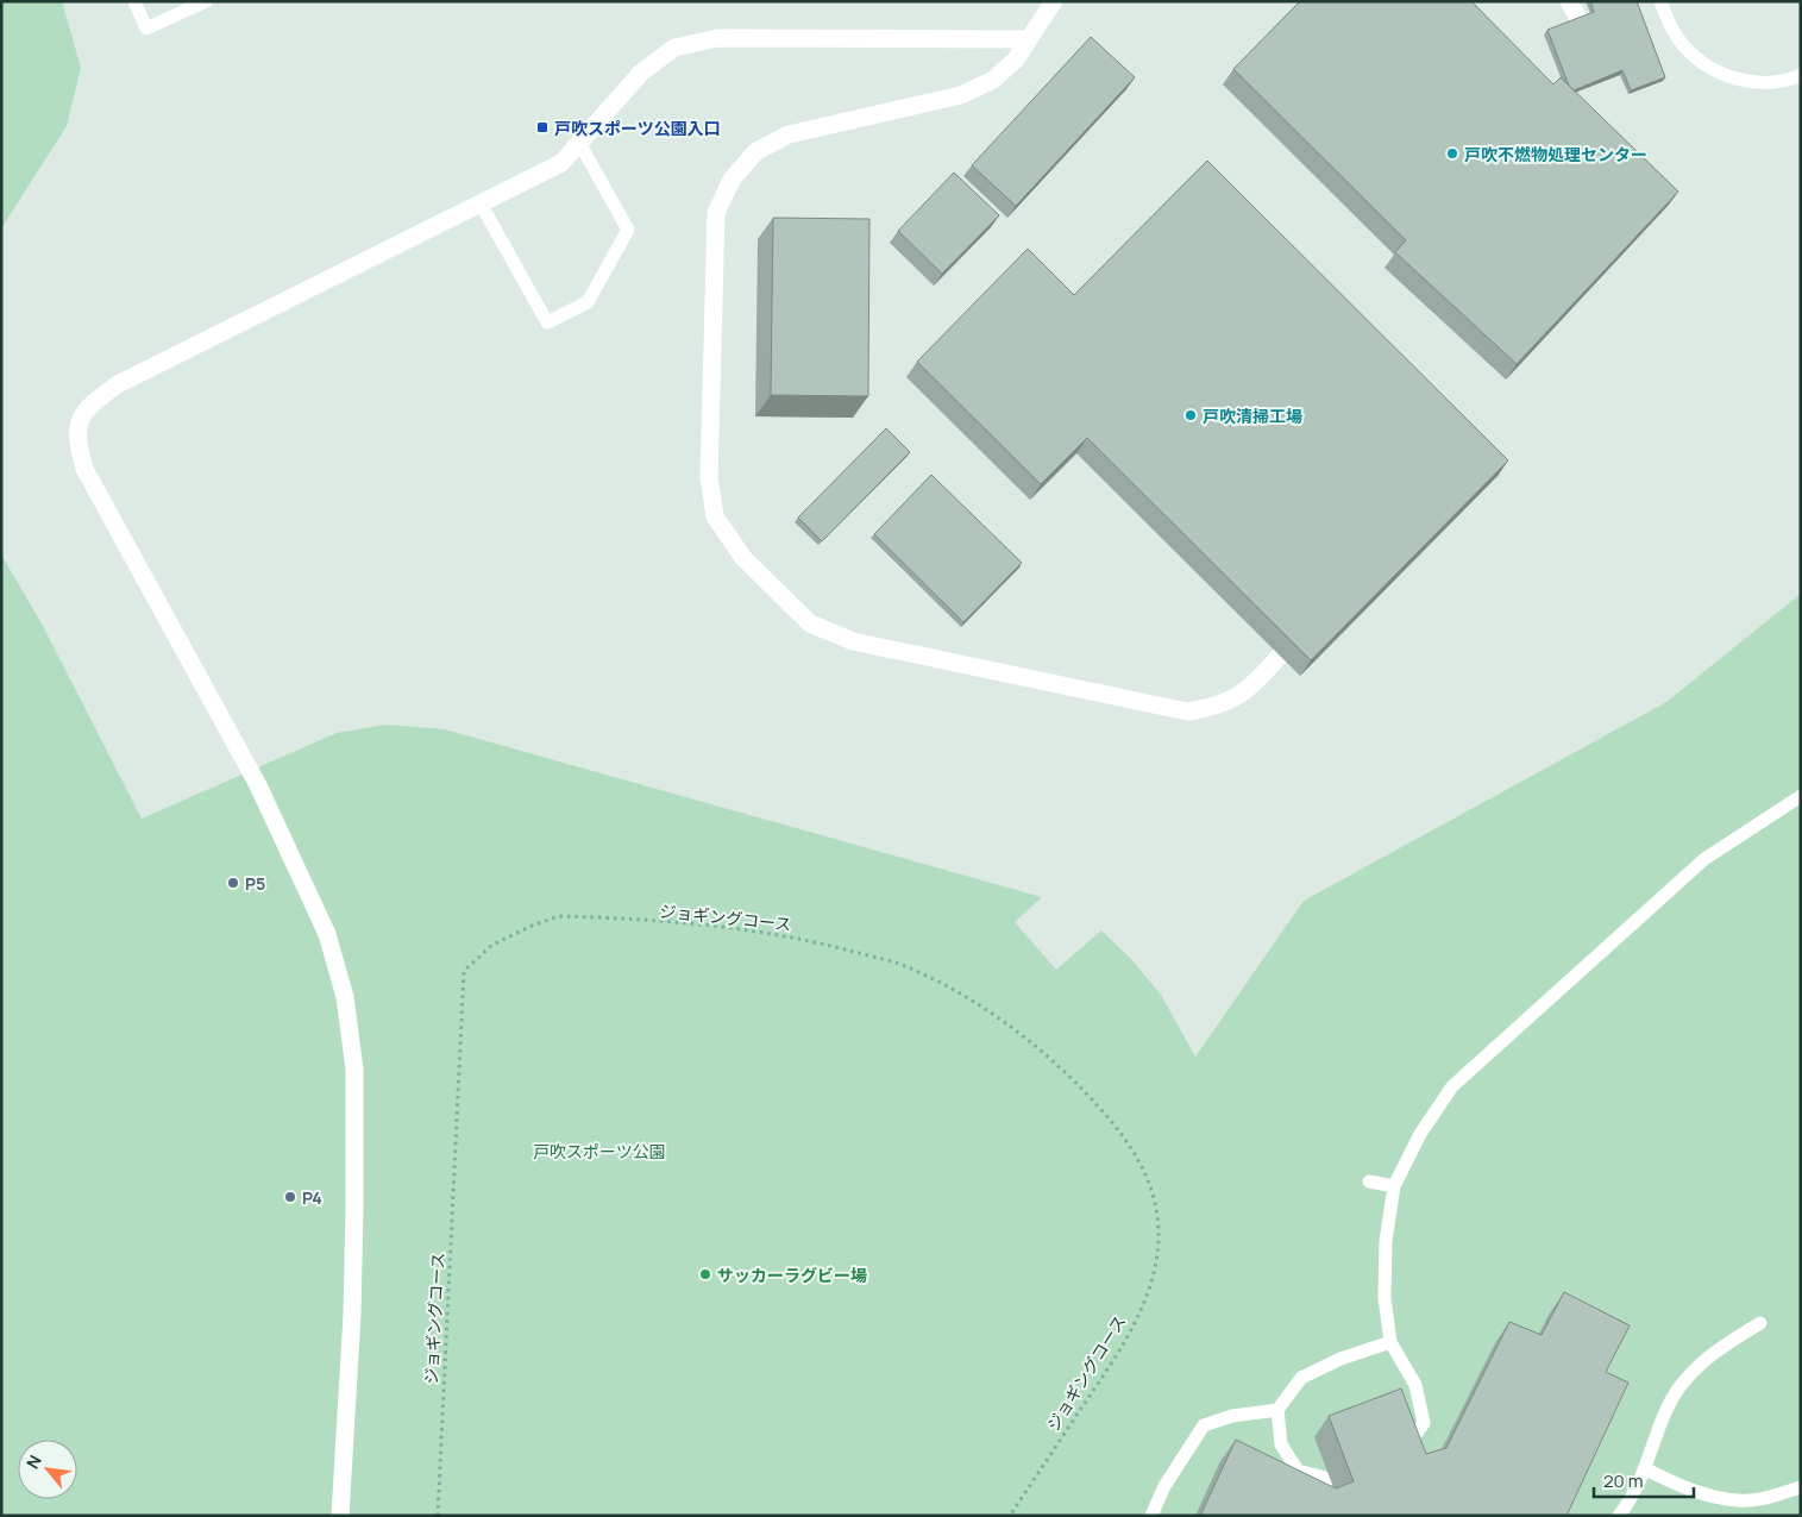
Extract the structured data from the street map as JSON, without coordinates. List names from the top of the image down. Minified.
{"streets":{"path":["ジョギングコース"]},"parks":["戸吹スポーツ公園"],"places":{"transit":["戸吹スポーツ公園入口"],"other":["戸吹不燃物処理センター","戸吹清掃工場","P5","P4","サッカーラグビー場"]},"scale_bar":"20 m","north":"top left"}
